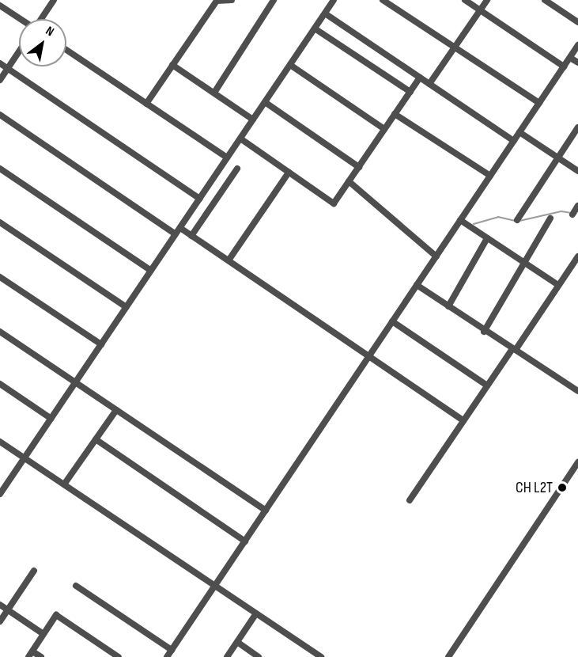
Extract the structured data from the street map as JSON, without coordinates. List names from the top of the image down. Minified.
{"places":["CH L2T"],"north":"top right"}
